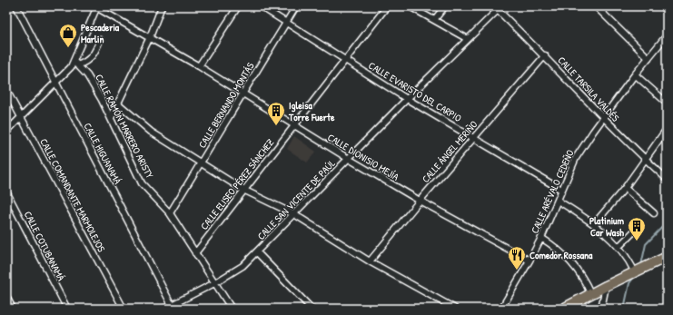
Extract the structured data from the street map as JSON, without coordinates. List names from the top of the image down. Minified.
{"streets":{"street":["CALLE TARSILA VALDÉS","CALLE EVARISTO DEL CARPIO","CALLE BERNANDO MONTÁS","CALLE RAMÓN MARRERO ARISTY","CALLE ÁNGEL MERIÑO","CALLE HIGUANAMÁ","CALLE DIONISIO MEJÍA","CALLE ELISEO PÉREZ SÁNCHEZ","CALLE ARÉVALO CEDEÑO","CALLE COMANDANTE MARMOLEJOS","CALLE SAN VICENTE DE PAÚL","CALLE COTUBANAMÁ"]},"crossings":[["CALLE TARSILA VALDÉS","CALLE ÁNGEL MERIÑO"],["CALLE TARSILA VALDÉS","CALLE ARÉVALO CEDEÑO"],["CALLE TARSILA VALDÉS","CALLE SAN VICENTE DE PAÚL"],["CALLE EVARISTO DEL CARPIO","CALLE BERNANDO MONTÁS"],["CALLE EVARISTO DEL CARPIO","CALLE ÁNGEL MERIÑO"],["CALLE EVARISTO DEL CARPIO","CALLE ELISEO PÉREZ SÁNCHEZ"],["CALLE EVARISTO DEL CARPIO","CALLE ARÉVALO CEDEÑO"],["CALLE EVARISTO DEL CARPIO","CALLE SAN VICENTE DE PAÚL"],["CALLE BERNANDO MONTÁS","CALLE RAMÓN MARRERO ARISTY"],["CALLE BERNANDO MONTÁS","CALLE DIONISIO MEJÍA"],["CALLE RAMÓN MARRERO ARISTY","CALLE ELISEO PÉREZ SÁNCHEZ"],["CALLE RAMÓN MARRERO ARISTY","CALLE SAN VICENTE DE PAÚL"],["CALLE ÁNGEL MERIÑO","CALLE DIONISIO MEJÍA"],["CALLE HIGUANAMÁ","CALLE SAN VICENTE DE PAÚL"],["CALLE DIONISIO MEJÍA","CALLE ELISEO PÉREZ SÁNCHEZ"],["CALLE DIONISIO MEJÍA","CALLE ARÉVALO CEDEÑO"],["CALLE DIONISIO MEJÍA","CALLE SAN VICENTE DE PAÚL"]],"places":{"shop":["Pescaderia Marlin"],"building":["Igleisa Torre Fuerte","Platinium Car Wash"],"restaurant":["Comedor Rossana"]}}
